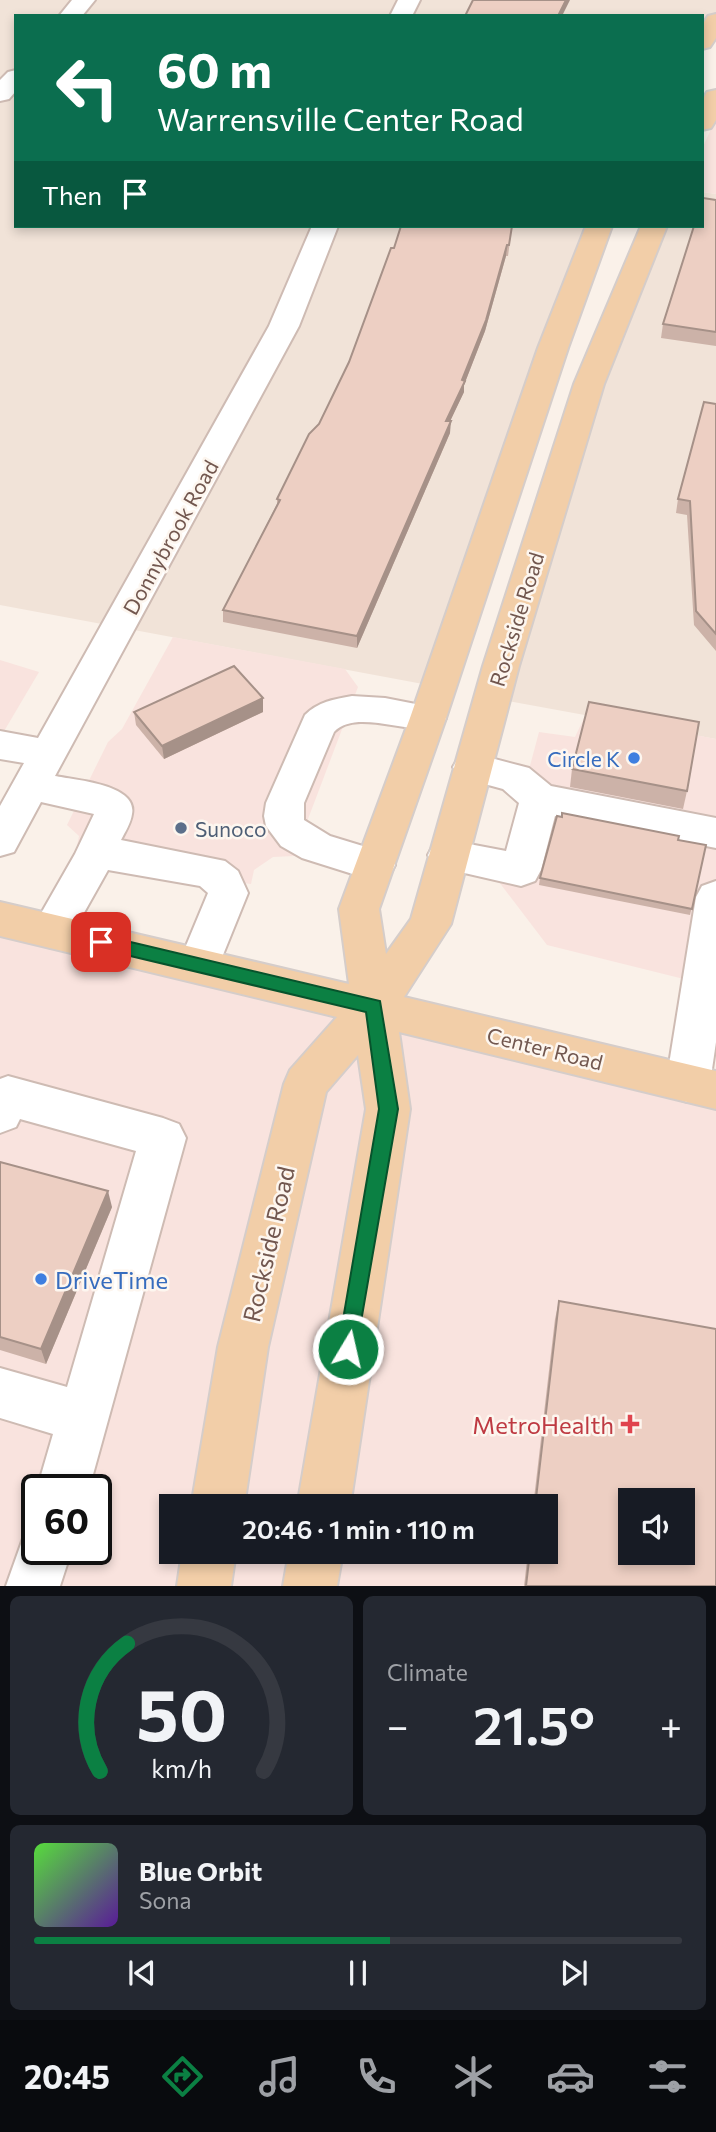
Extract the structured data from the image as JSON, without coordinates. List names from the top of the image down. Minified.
{"streets":{"main road":["Rockside Road","Center Road"],"street":["Donnybrook Road"]},"crossings":[["Rockside Road","Center Road"]],"places":{"other":["Circle K","Sunoco","DriveTime"],"health":["MetroHealth"]},"page":{"turn":["60 m","Warrensville Center Road"],"then":"Then","limit":"60","trip":"20:46 · 1 min · 110 m","tile":"Climate","heat":["−","21.5°","+"],"song":["Blue Orbit","Sona"],"tabs":"20:45","gauge":["50","km/h"]}}
